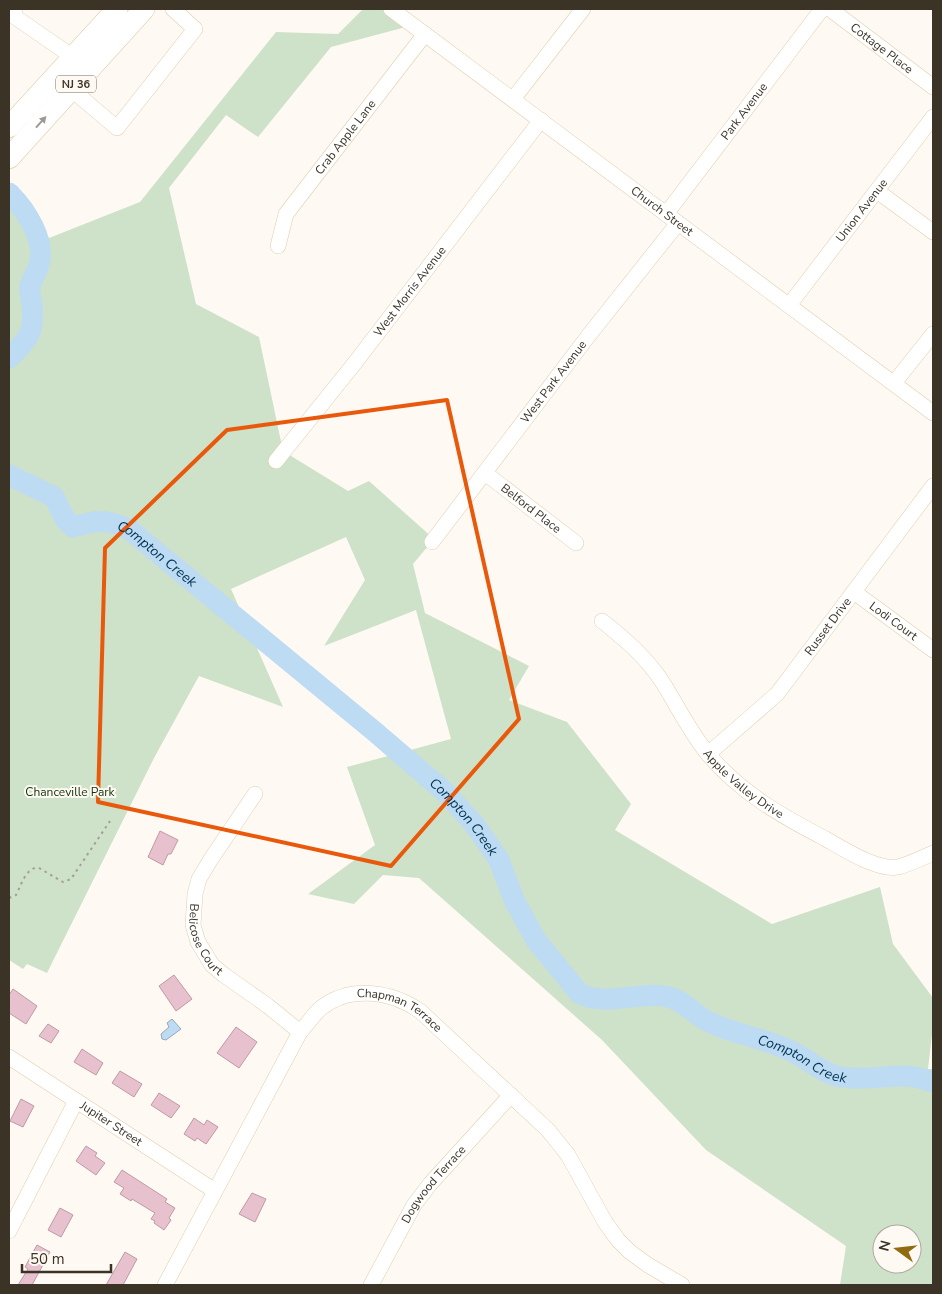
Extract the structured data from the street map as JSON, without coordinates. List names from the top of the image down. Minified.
{"streets":{"highway":["NJ 36"],"street":["Cottage Place","Park Avenue","Crab Apple Lane","Church Street","Union Avenue","West Morris Avenue","West Park Avenue","Belford Place","Lodi Court","Russet Drive","Apple Valley Drive","Belicose Court","Chapman Terrace","Jupiter Street","Dogwood Terrace"]},"crossings":[["Park Avenue","Church Street"],["Park Avenue","West Park Avenue"],["Crab Apple Lane","Church Street"],["Church Street","Union Avenue"],["Church Street","West Morris Avenue"],["Church Street","West Park Avenue"],["West Park Avenue","Belford Place"],["Lodi Court","Russet Drive"],["Russet Drive","Apple Valley Drive"],["Belicose Court","Chapman Terrace"],["Chapman Terrace","Jupiter Street"],["Chapman Terrace","Dogwood Terrace"]],"water":["Compton Creek"],"parks":["Chanceville Park"],"scale_bar":"50 m","north":"left"}
